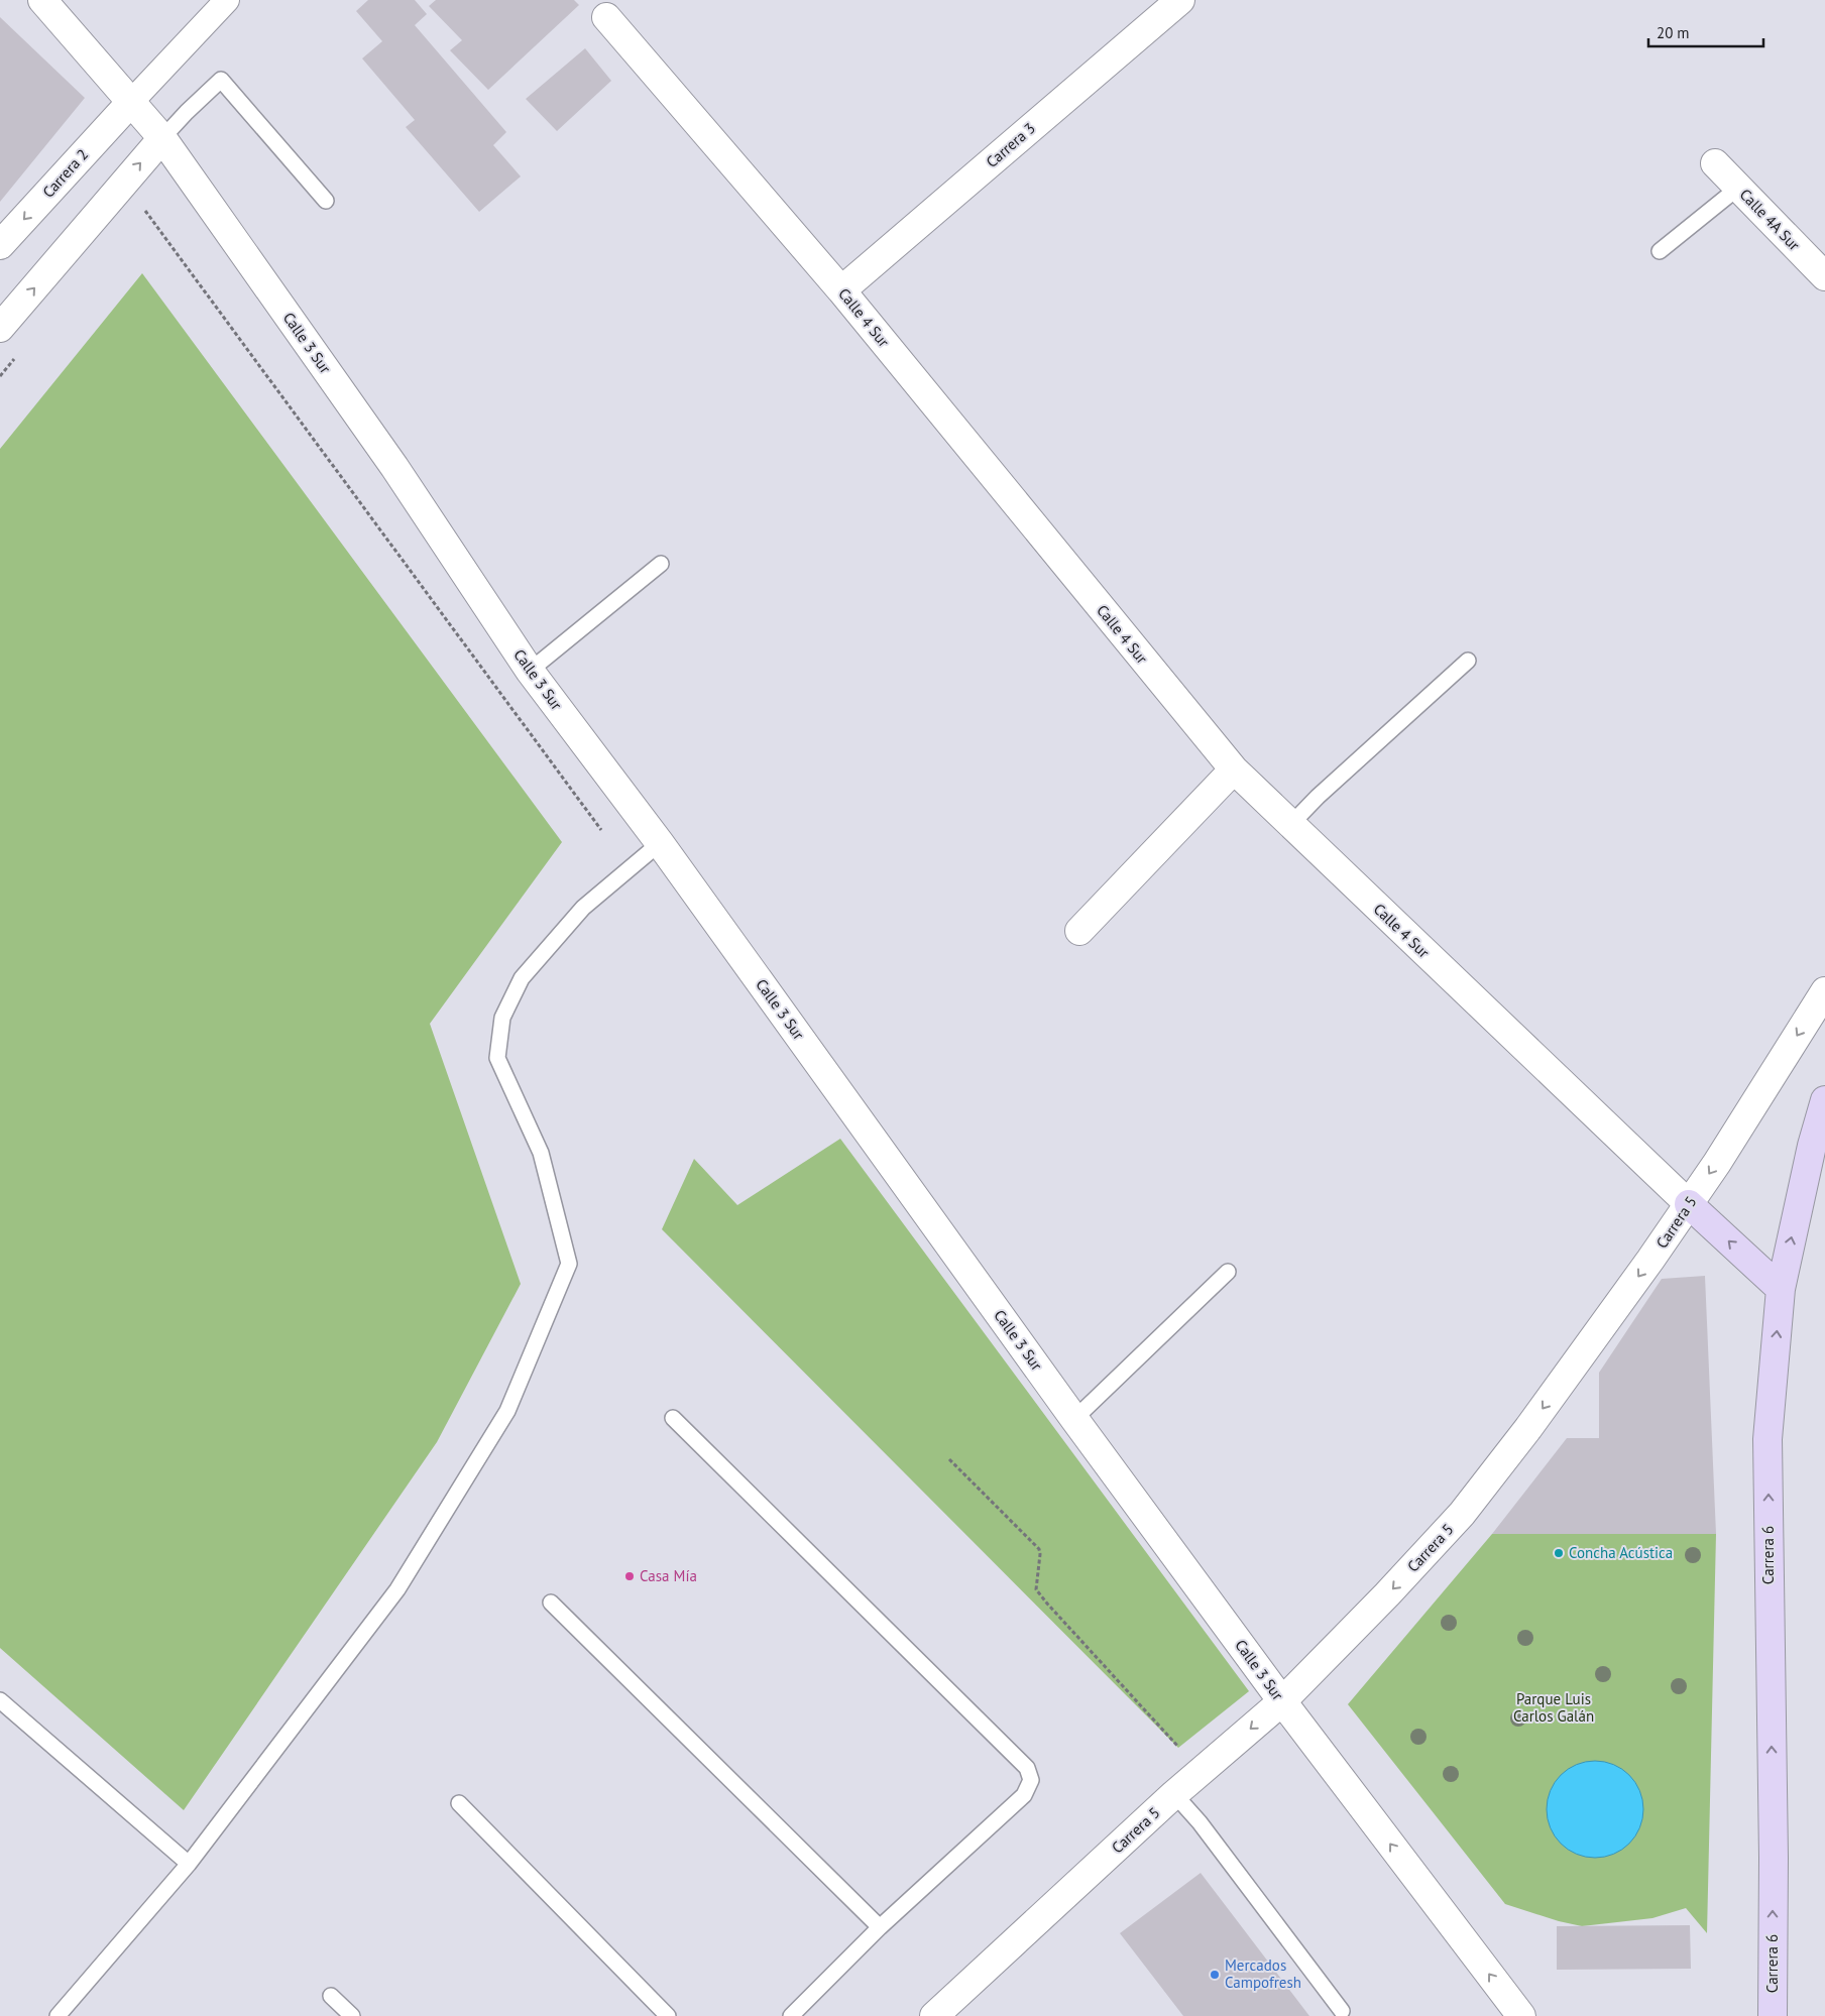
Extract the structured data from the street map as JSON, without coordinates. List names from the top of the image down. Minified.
{"streets":{"main road":["Carrera 6"],"street":["Carrera 3","Carrera 2","Calle 4A Sur","Calle 4 Sur","Calle 3 Sur","Carrera 5"]},"crossings":[["Carrera 3","Calle 4 Sur"],["Carrera 2","Calle 3 Sur"],["Calle 4 Sur","Carrera 5"],["Calle 3 Sur","Carrera 5"]],"one_way":["Carrera 5","Carrera 6"],"parks":["Parque Luis Carlos Galán"],"places":["Concha Acústica","Casa Mía","Mercados Campofresh"],"scale_bar":"20 m"}
